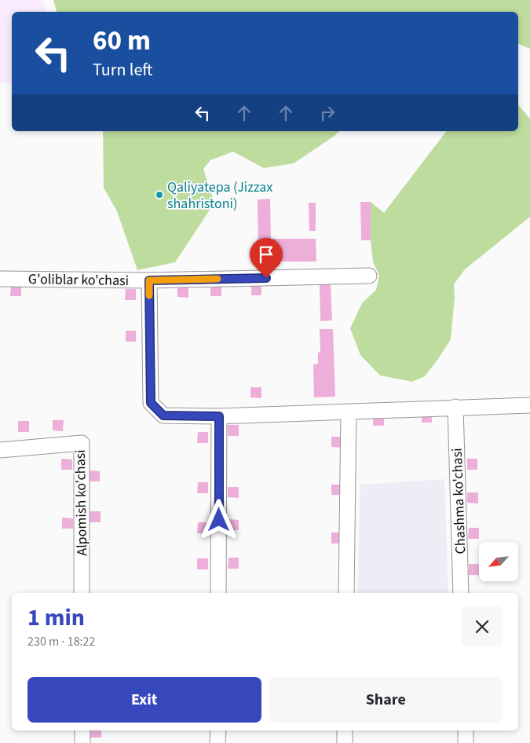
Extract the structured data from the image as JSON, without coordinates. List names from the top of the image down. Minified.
{"streets":{"street":["G'oliblar ko'chasi","Chashma ko'chasi","Alpomish ko'chasi"]},"places":["Qaliyatepa (Jizzax shahristoni)"],"north":"bottom left","page":{"turn":["60 m","Turn left"],"heading":["1 min","230 m · 18:22"],"buttons":["Exit","Share"]}}
